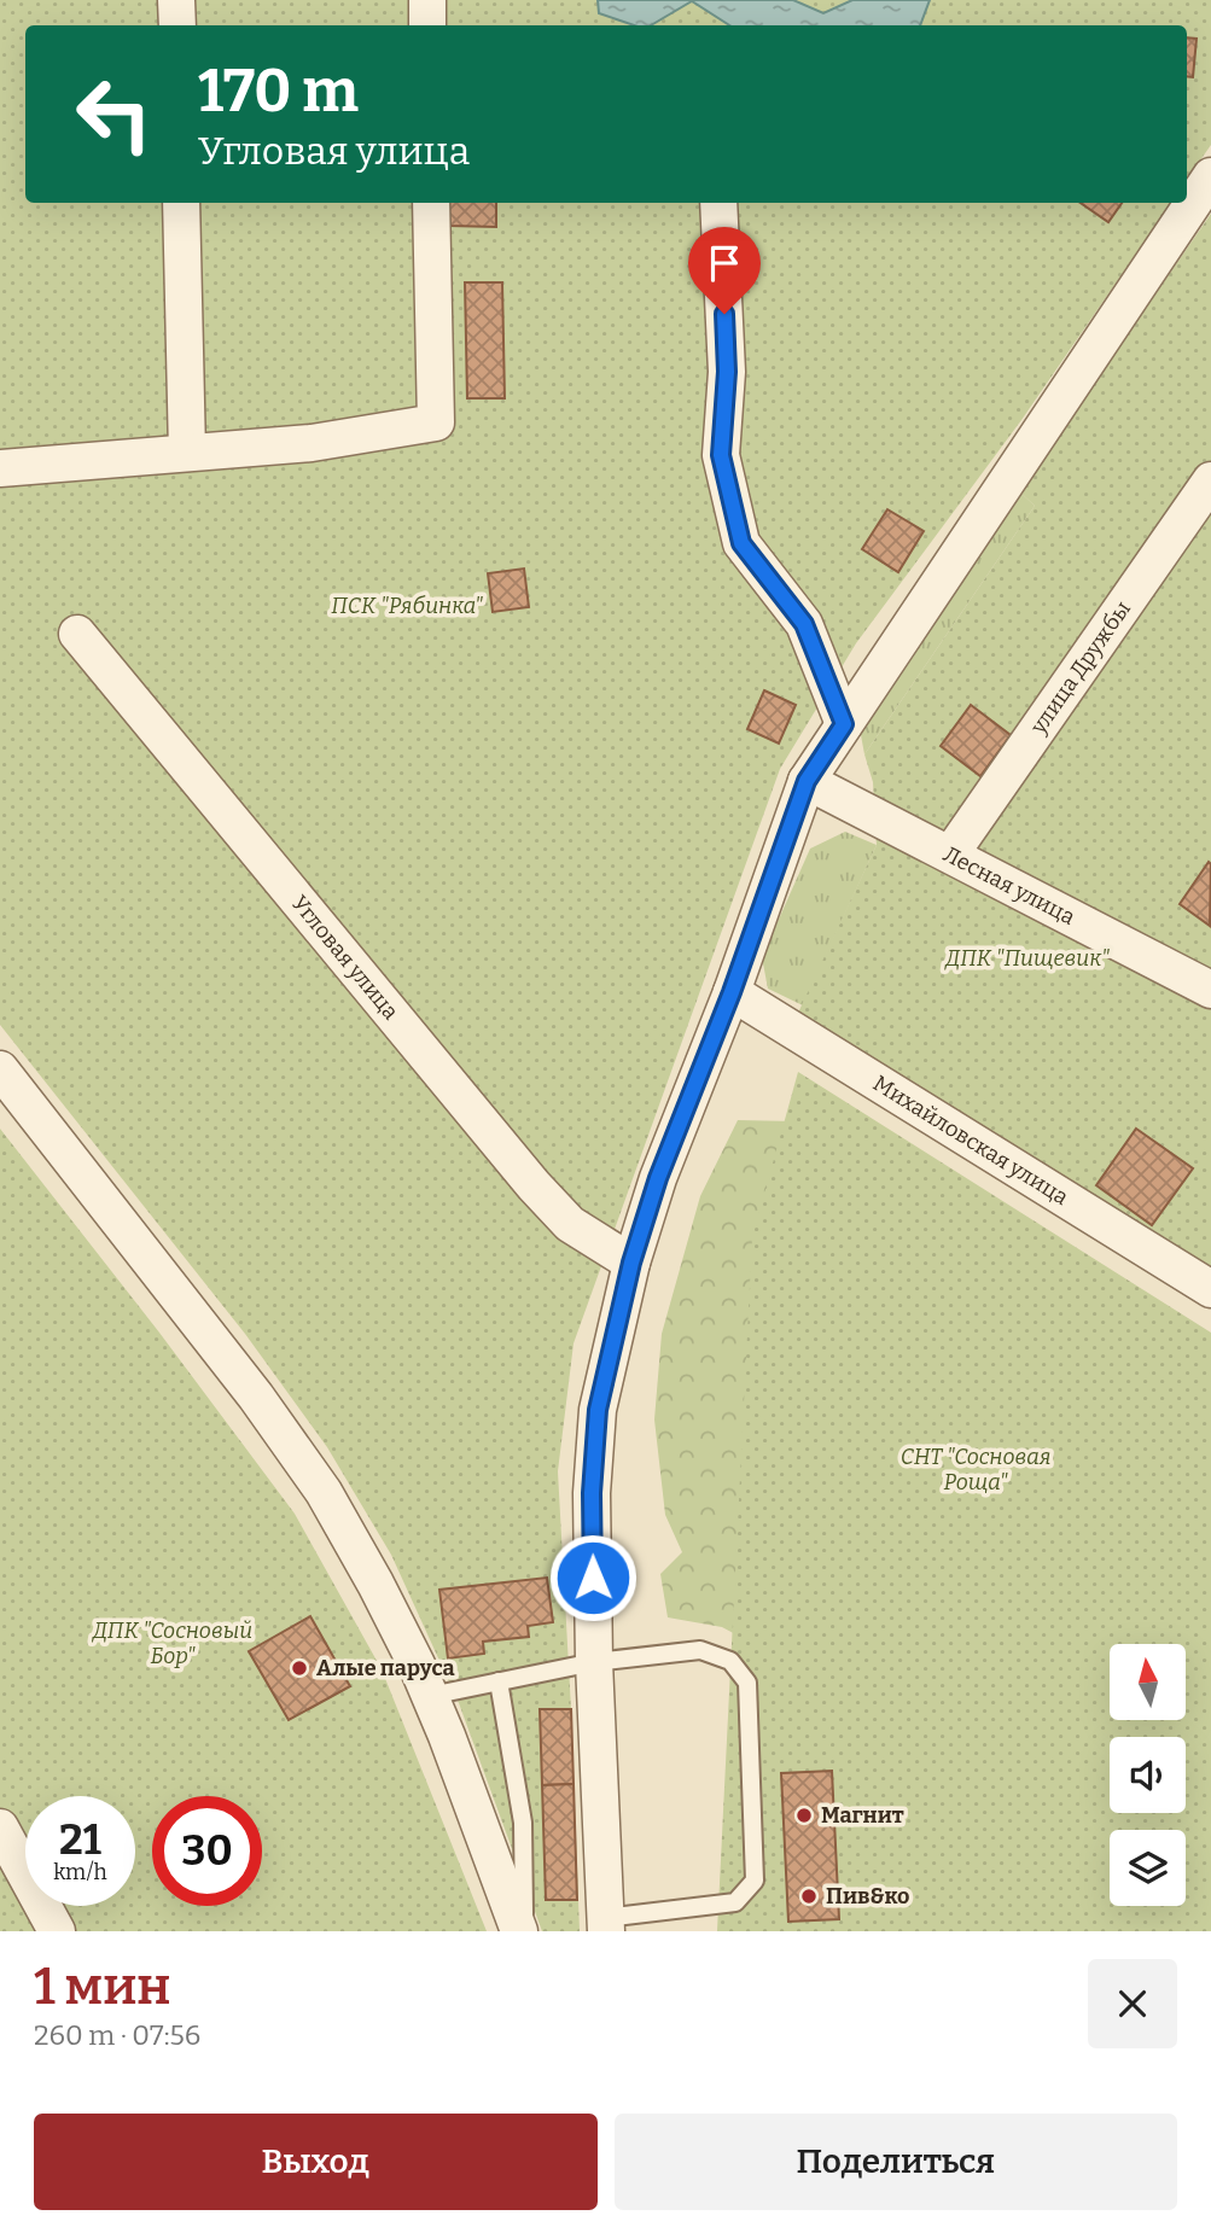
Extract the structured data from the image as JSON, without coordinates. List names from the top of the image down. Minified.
{"streets":{"street":["улица Дружбы","Лесная улица","Угловая улица","Михайловская улица"]},"crossings":[["улица Дружбы","Лесная улица"]],"parks":["ПСК \"Рябинка\"","ДПК \"Пищевик\"","СНТ \"Сосновая Роща\"","ДПК \"Сосновый Бор\""],"places":["Алые паруса","Магнит","Пив&ко"],"north":"top","page":{"turn":["170 m","Угловая улица"],"speed":"21 km/h","limit":"30","heading":["1 мин","260 m · 07:56"],"buttons":["Выход","Поделиться"]}}
